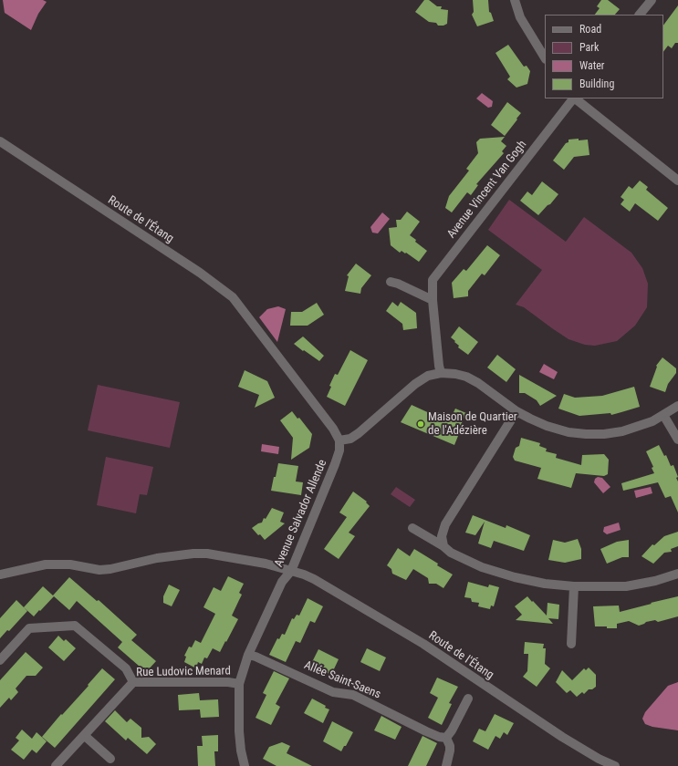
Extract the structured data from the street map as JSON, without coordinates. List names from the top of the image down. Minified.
{"streets":{"street":["Avenue Vincent Van Gogh","Route de l'Étang","Avenue Salvador Allende","Rue Ludovic Menard","Allée Saint-Saens"]},"crossings":[["Route de l'Étang","Avenue Salvador Allende"],["Avenue Salvador Allende","Rue Ludovic Menard"],["Avenue Salvador Allende","Allée Saint-Saens"]],"places":["Maison de Quartier de l'Adézière"],"legend":["Road","Park","Water","Building"]}
